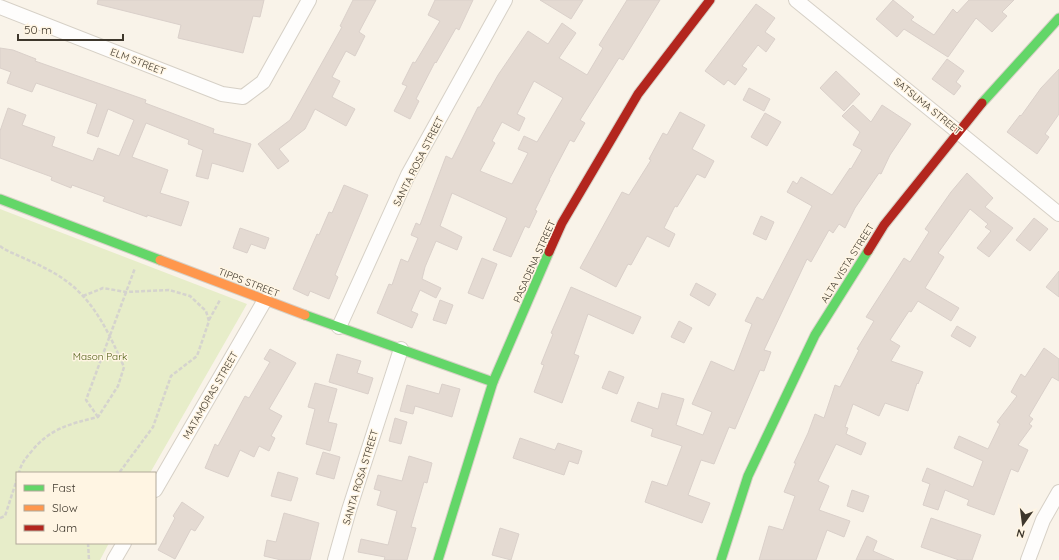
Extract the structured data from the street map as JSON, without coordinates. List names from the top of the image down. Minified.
{"streets":{"street":["ELM STREET","SATSUMA STREET","SANTA ROSA STREET","PASADENA STREET","ALTA VISTA STREET","TIPPS STREET","MATAMORAS STREET"]},"crossings":[["SATSUMA STREET","ALTA VISTA STREET"],["SANTA ROSA STREET","TIPPS STREET"],["PASADENA STREET","TIPPS STREET"],["TIPPS STREET","MATAMORAS STREET"]],"parks":["Mason Park"],"legend":["Fast","Slow","Jam"],"scale_bar":"50 m","north":"bottom"}
